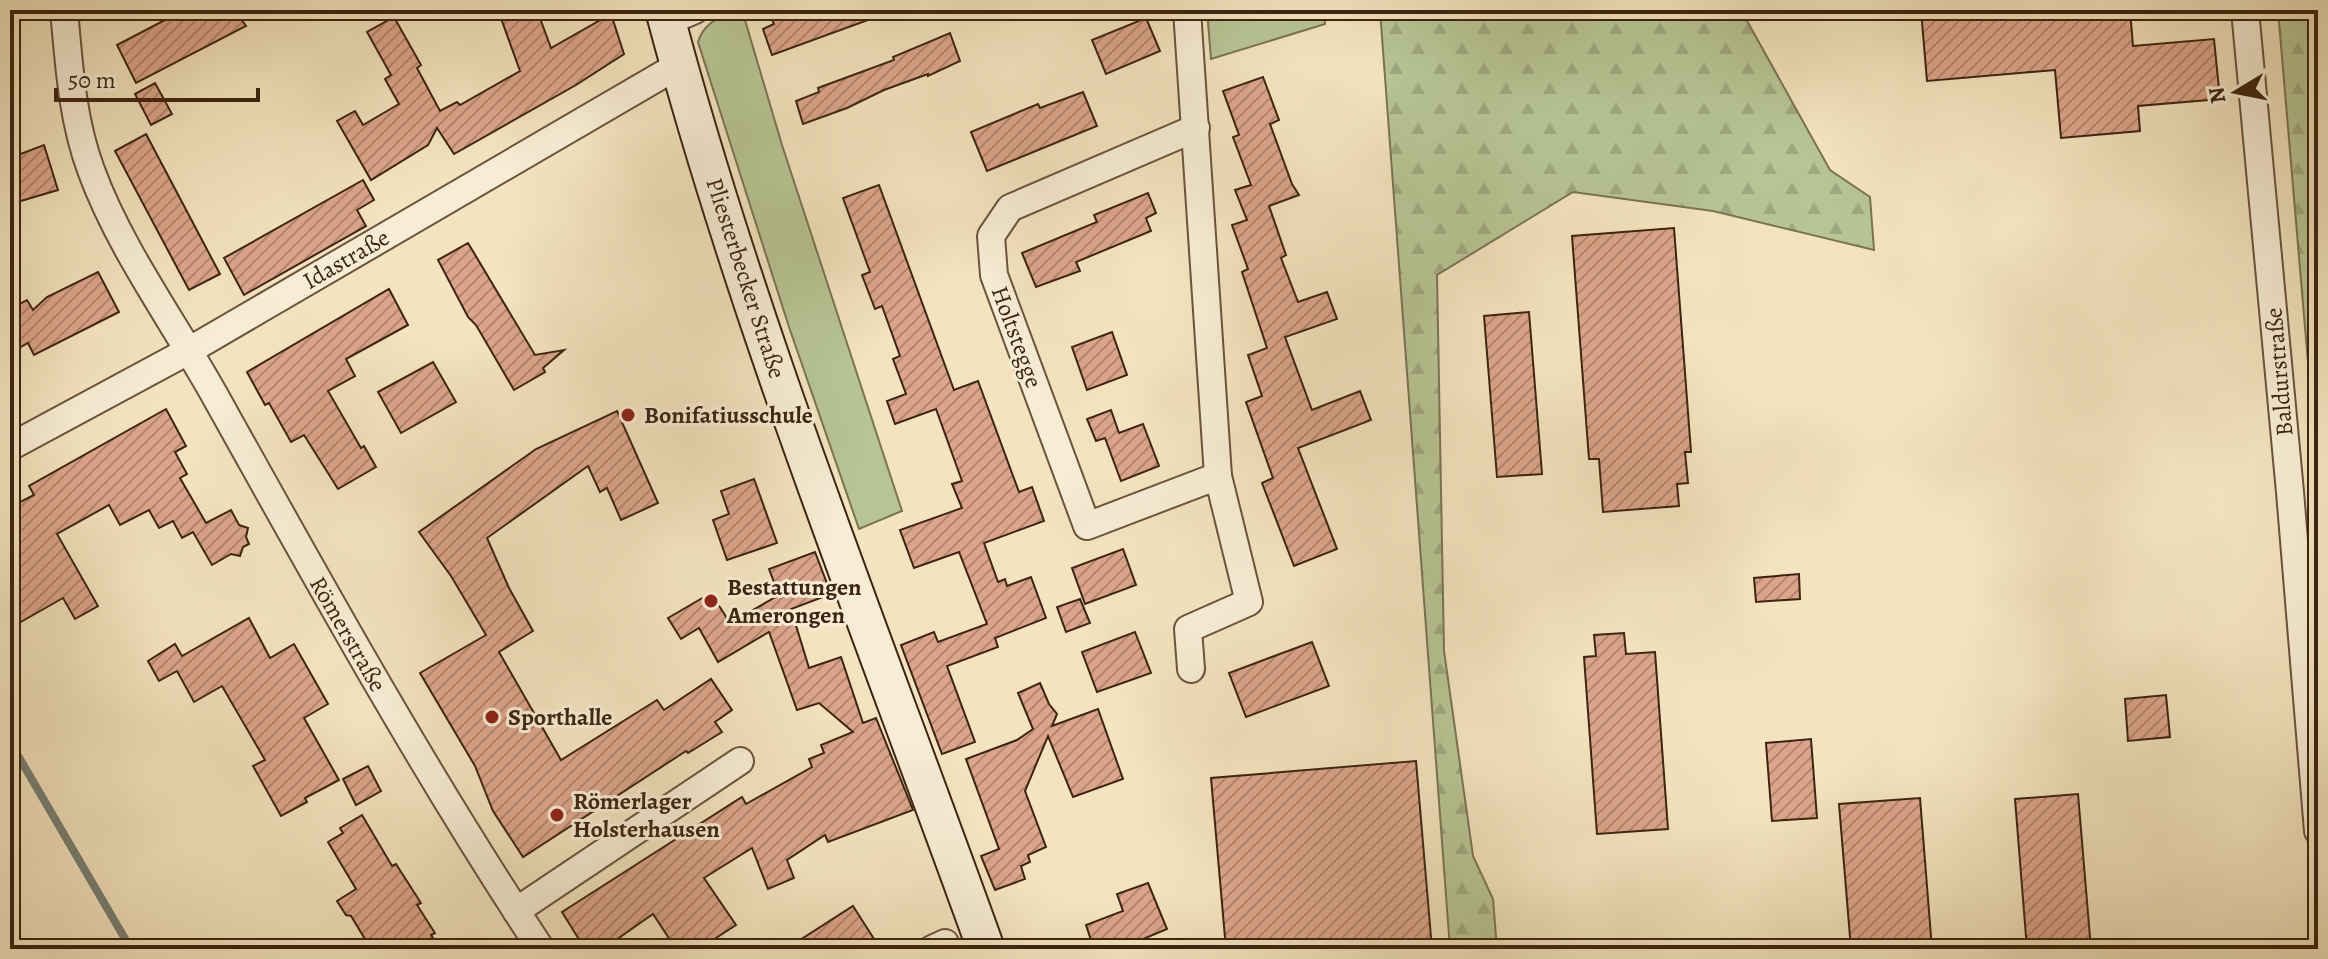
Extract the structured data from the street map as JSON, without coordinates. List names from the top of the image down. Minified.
{"streets":{"main road":["Pliesterbecker Straße"],"street":["Idastraße","Holtstegge","Baldurstraße","Römerstraße"]},"crossings":[["Idastraße","Pliesterbecker Straße"],["Idastraße","Römerstraße"]],"places":["Bonifatiusschule","Bestattungen Amerongen","Sporthalle","Römerlager Holsterhausen"],"scale_bar":"50 m","north":"left"}
